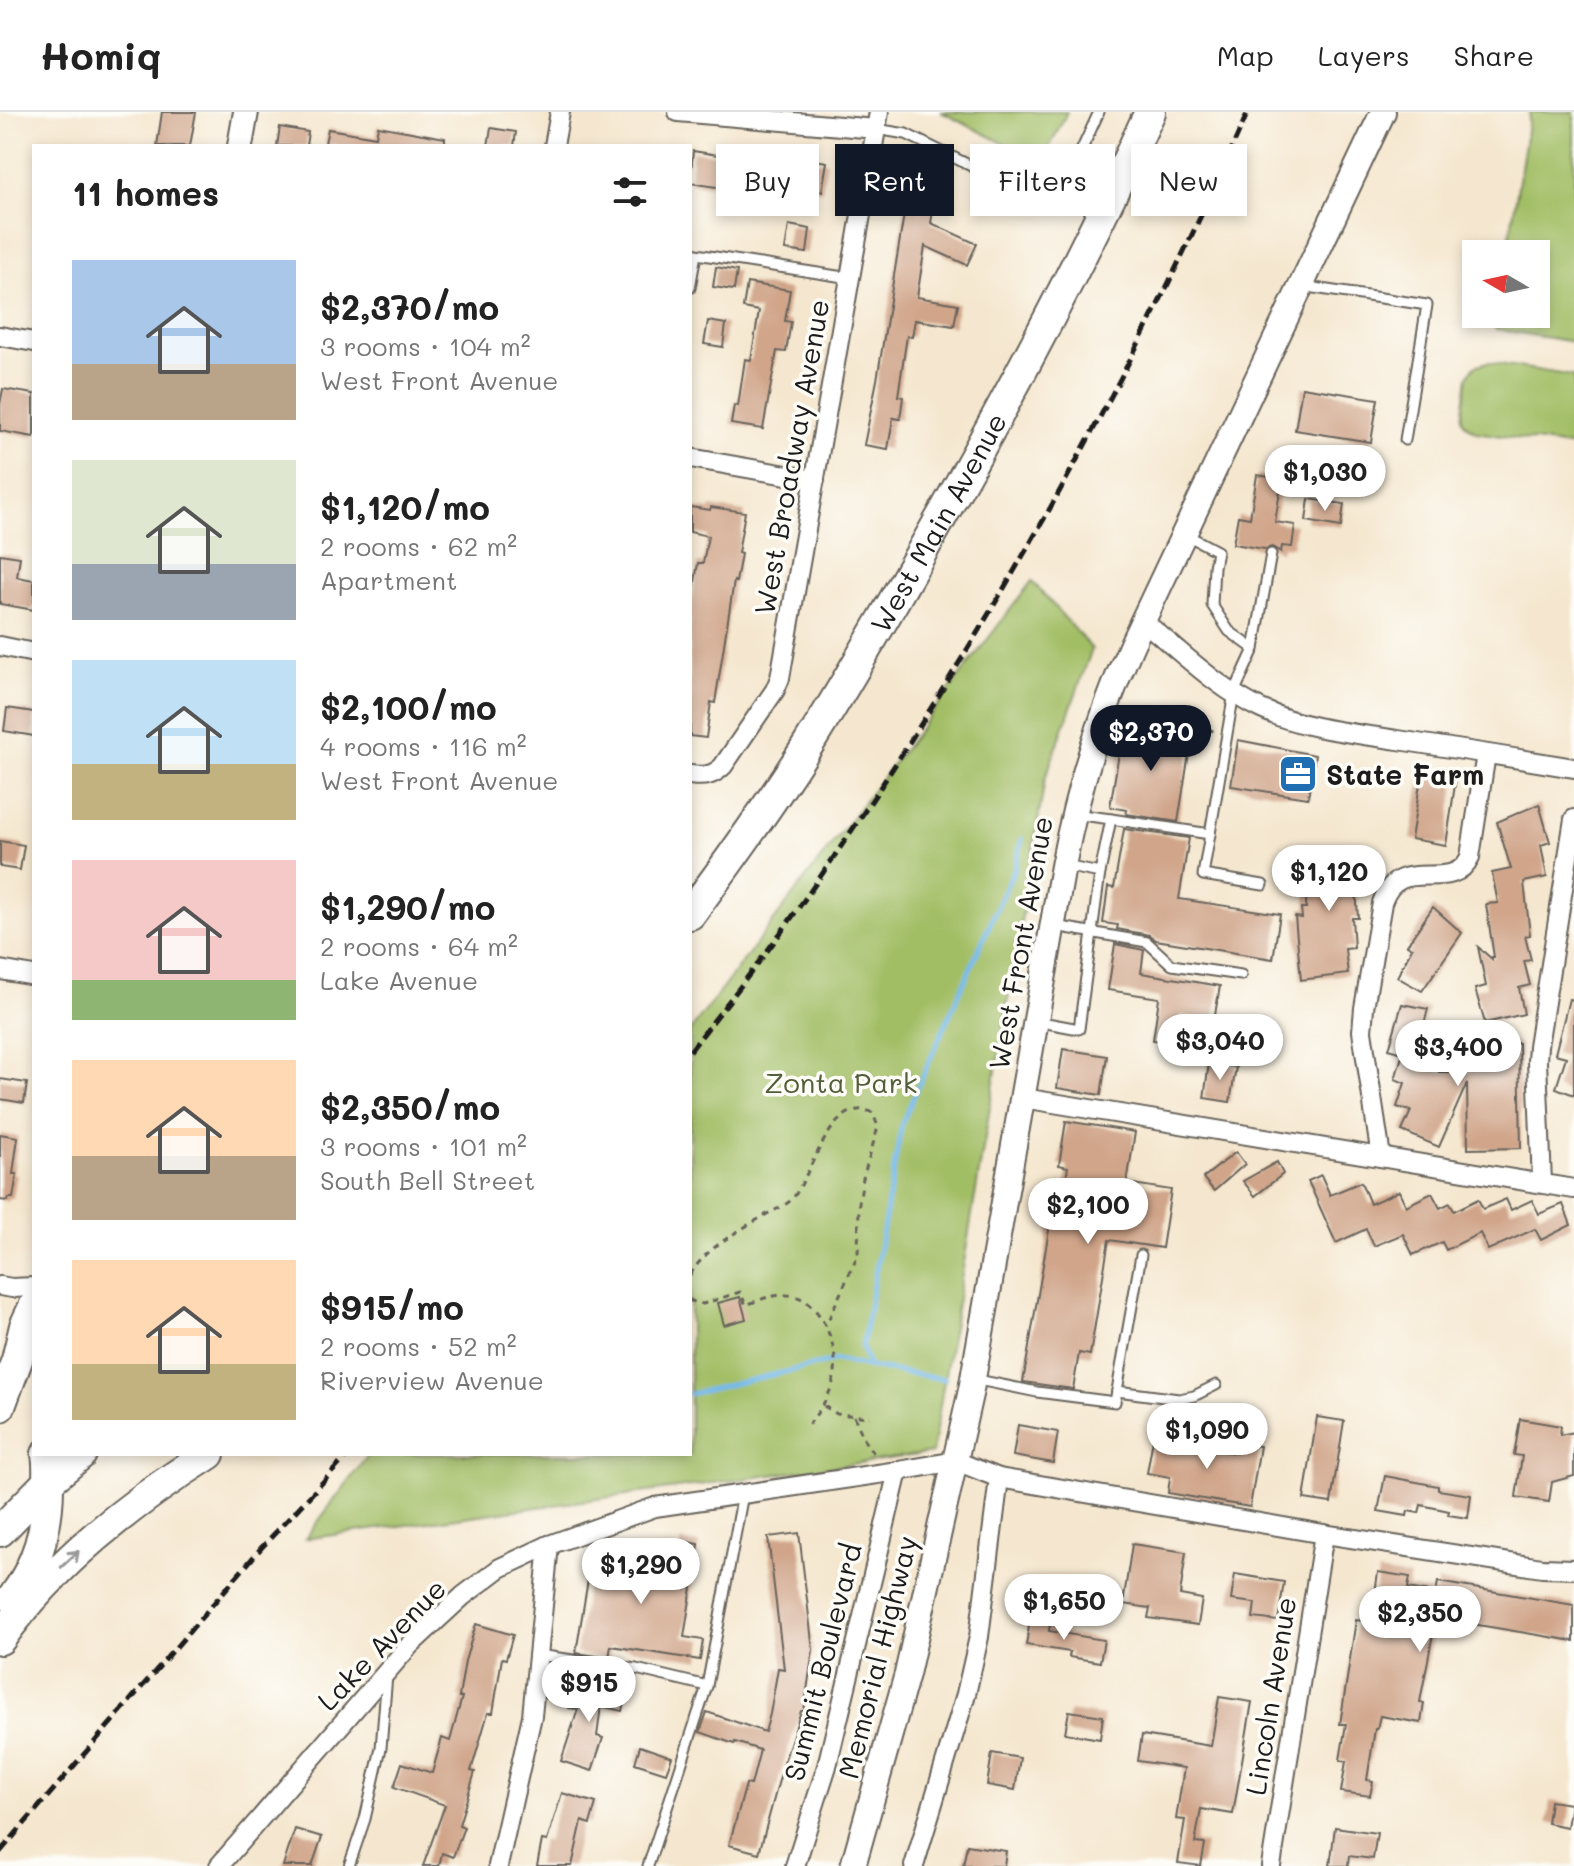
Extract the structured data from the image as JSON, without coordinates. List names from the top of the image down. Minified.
{"streets":{"main road":["West Main Avenue"],"street":["West Broadway Avenue","West Front Avenue","Lake Avenue","Memorial Highway","Summit Boulevard","Lincoln Avenue"]},"crossings":[["West Front Avenue","Lake Avenue"],["West Front Avenue","Memorial Highway"],["Lake Avenue","Memorial Highway"],["Lake Avenue","Summit Boulevard"]],"parks":["Zonta Park"],"places":{"office":["State Farm"]},"north":"left","page":{"header":"Homiq","nav":["Map","Layers","Share"],"chip":["Buy","Rent","Filters","New"],"heading":"11 homes","list":[{"name":"$2,370/mo","note":"3 rooms · 104 m² · West Front Avenue"},{"name":"$1,120/mo","note":"2 rooms · 62 m² · Apartment"},{"name":"$2,100/mo","note":"4 rooms · 116 m² · West Front Avenue"},{"name":"$1,290/mo","note":"2 rooms · 64 m² · Lake Avenue"},{"name":"$2,350/mo","note":"3 rooms · 101 m² · South Bell Street"},{"name":"$915/mo","note":"2 rooms · 52 m² · Riverview Avenue"}],"price":["$1,030","$2,370","$1,120","$3,040","$3,400","$2,100","$1,090","$1,290","$1,650","$2,350","$915"]}}
